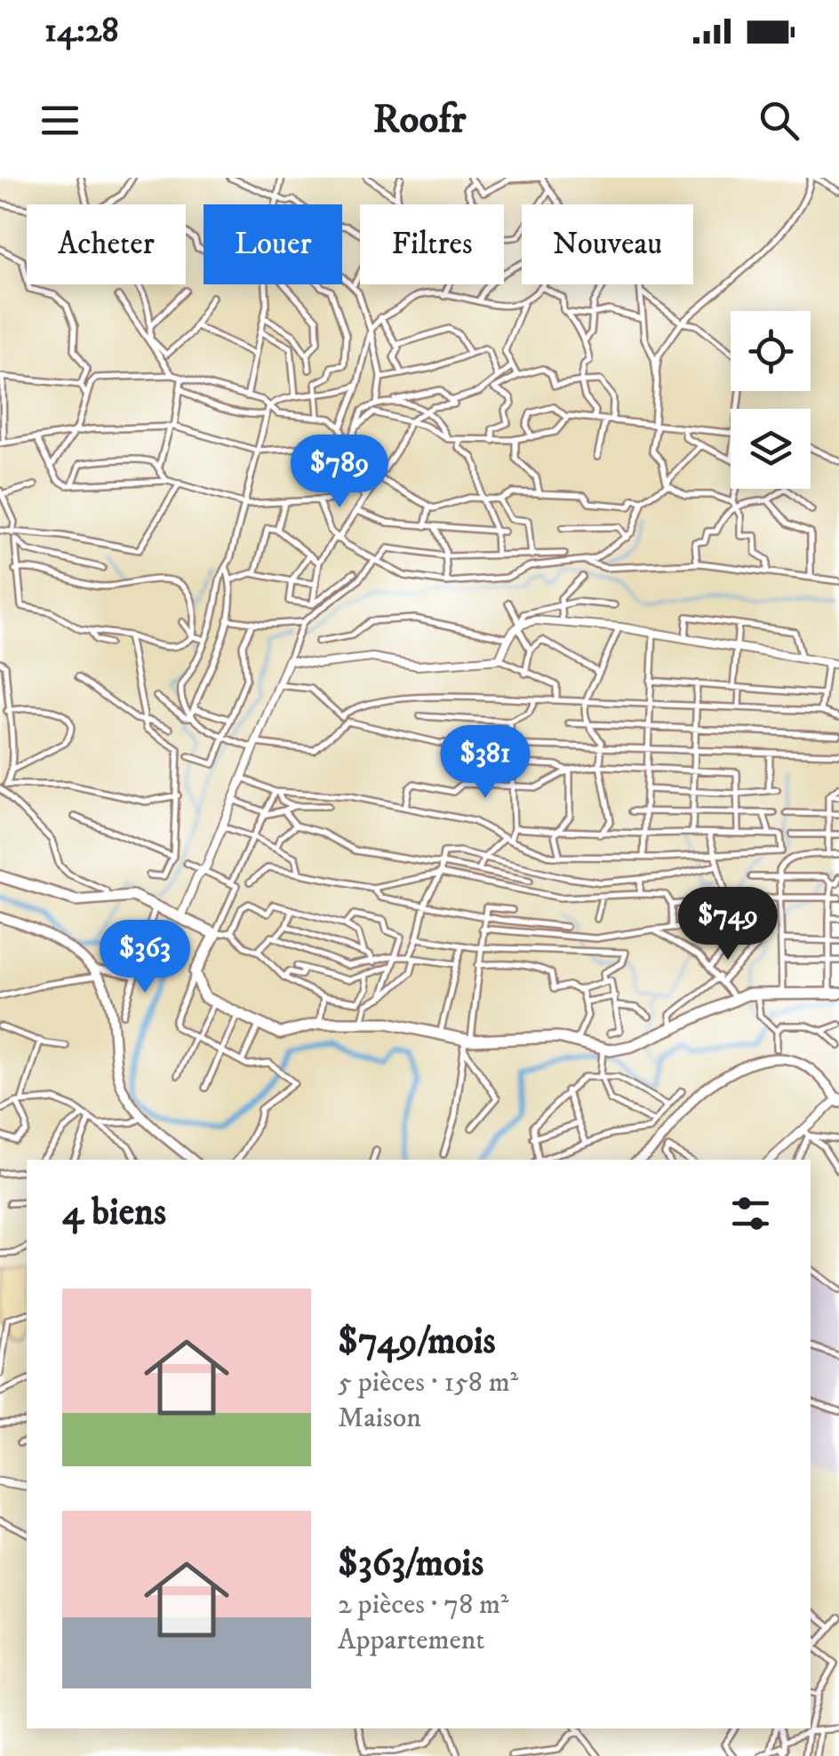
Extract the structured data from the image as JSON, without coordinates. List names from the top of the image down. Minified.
{"page":{"status":"14:28","header":"Roofr","chip":["Acheter","Louer","Filtres","Nouveau"],"price":["$789","$381","$749","$363"],"heading":"4 biens","list":[{"name":"$749/mois","note":"5 pièces · 158 m² · Maison"},{"name":"$363/mois","note":"2 pièces · 78 m² · Appartement"}]}}
